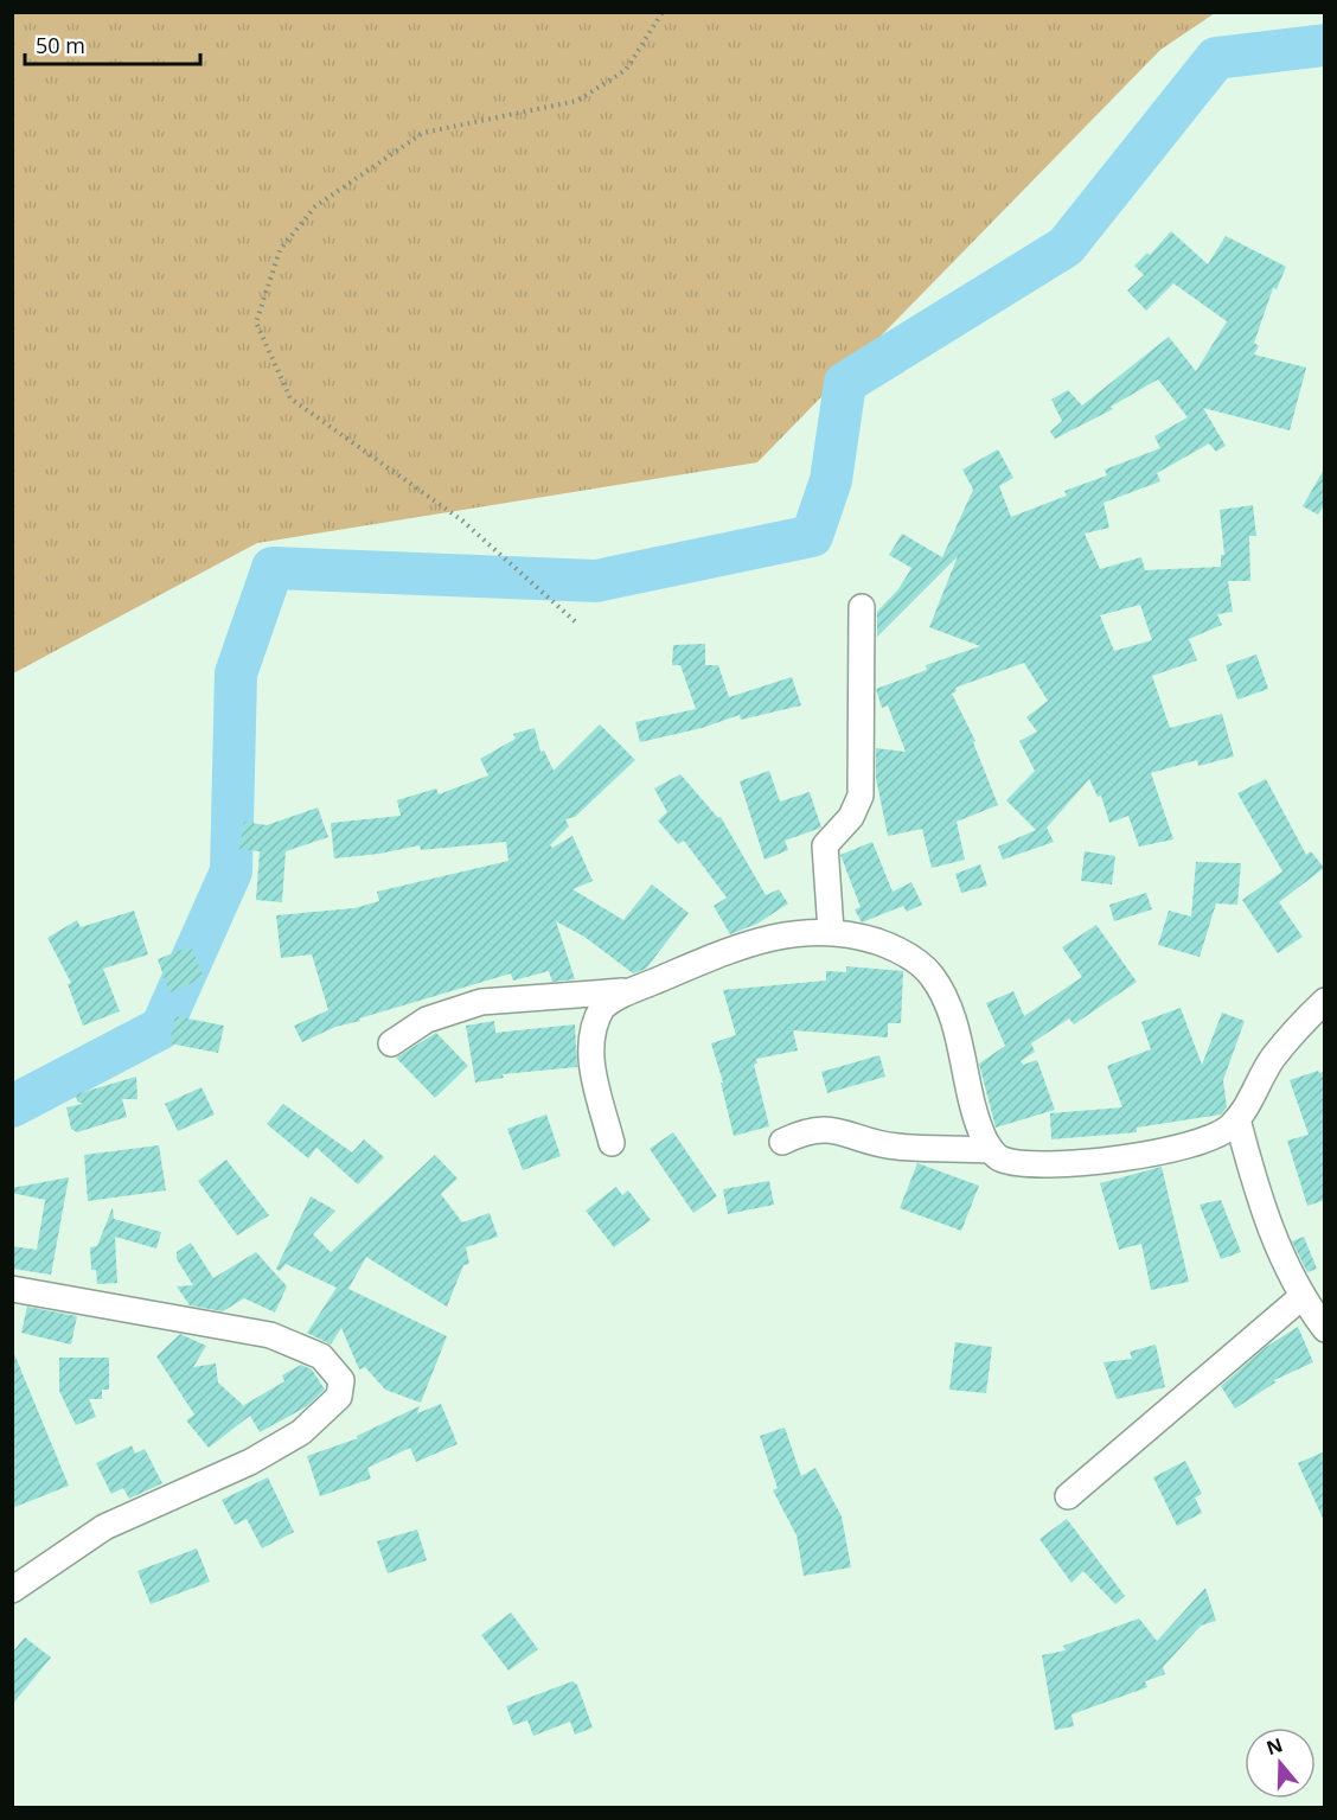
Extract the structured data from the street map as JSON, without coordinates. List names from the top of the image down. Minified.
{"scale_bar":"50 m","north":"top"}
